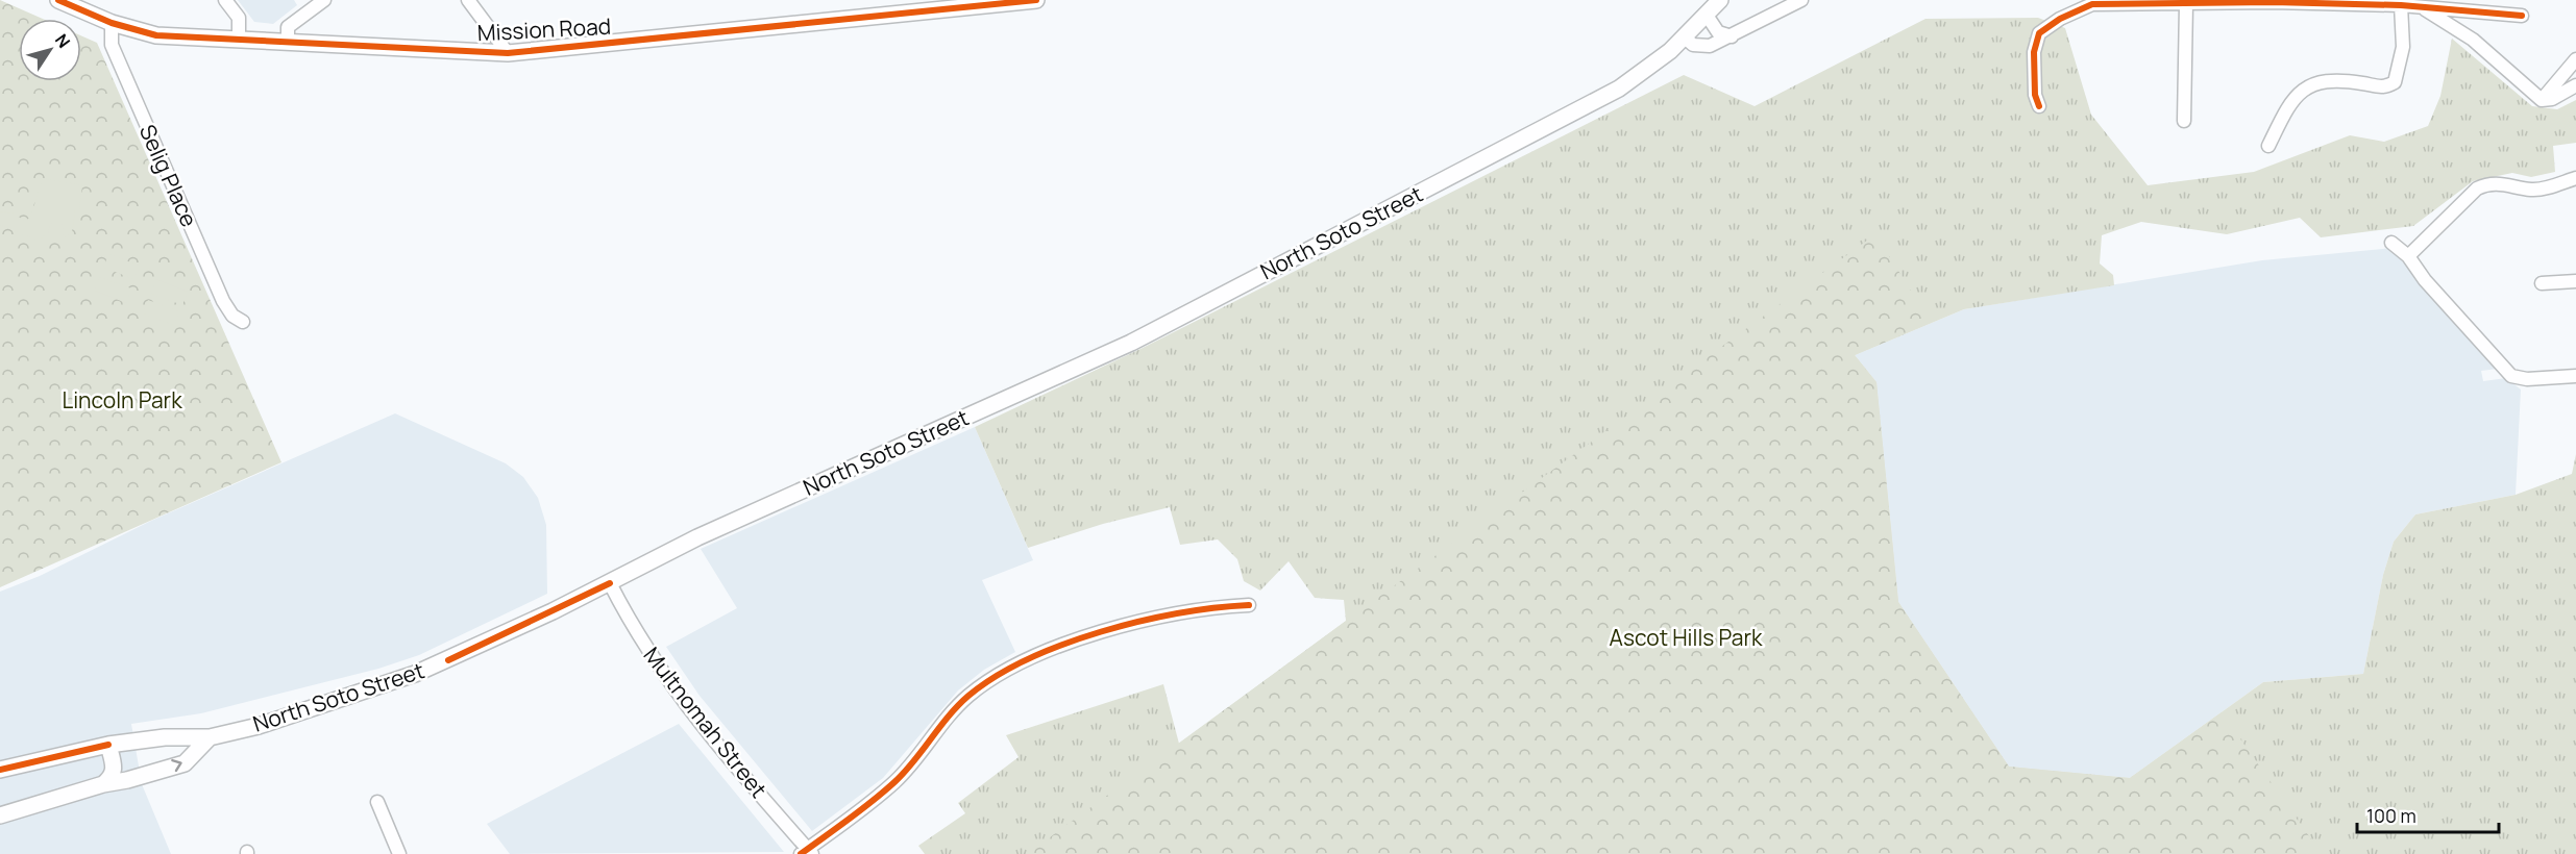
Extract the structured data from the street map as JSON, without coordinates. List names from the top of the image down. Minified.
{"streets":{"main road":["Mission Road","North Soto Street"],"street":["Selig Place","Multnomah Street"]},"crossings":[["Mission Road","Selig Place"],["North Soto Street","Multnomah Street"]],"parks":["Lincoln Park","Ascot Hills Park"],"scale_bar":"100 m","north":"top right"}
